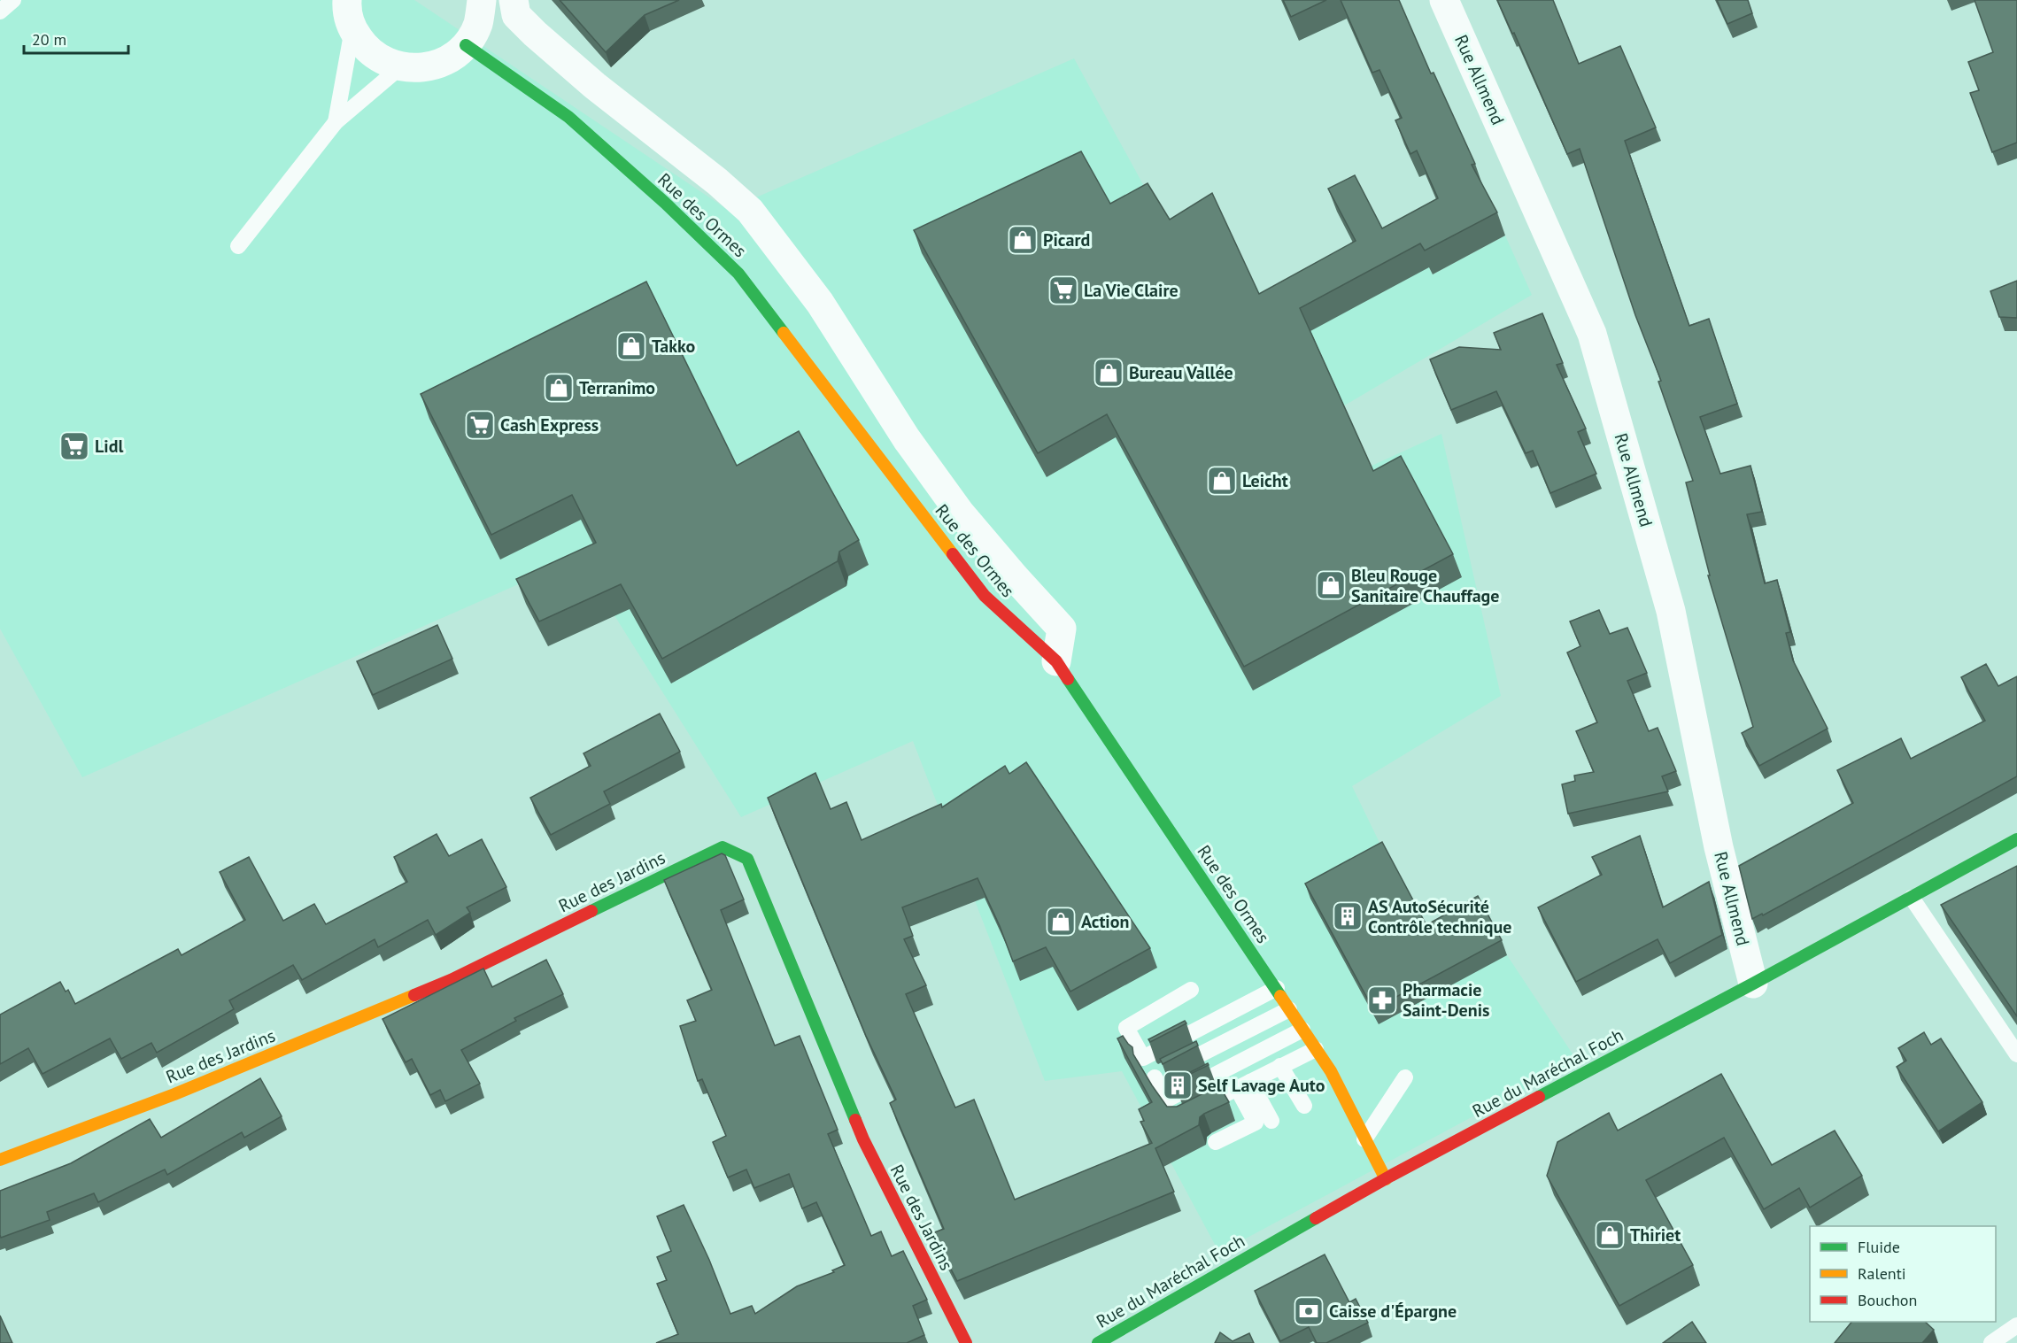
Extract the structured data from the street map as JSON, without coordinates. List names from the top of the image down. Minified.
{"streets":{"street":["Rue Allmend","Rue des Ormes","Rue des Jardins","Rue du Maréchal Foch"]},"crossings":[["Rue Allmend","Rue du Maréchal Foch"],["Rue des Ormes","Rue du Maréchal Foch"]],"places":{"shop":["Picard","Takko","Bureau Vallée","Terranimo","Leicht","Bleu Rouge Sanitaire Chauffage","Action","Thiriet"],"supermarket":["La Vie Claire","Cash Express","Lidl"],"building":["AS AutoSécurité Contrôle technique","Self Lavage Auto"],"pharmacy":["Pharmacie Saint-Denis"],"bank":["Caisse d'Épargne"]},"legend":["Fluide","Ralenti","Bouchon"],"scale_bar":"20 m"}
